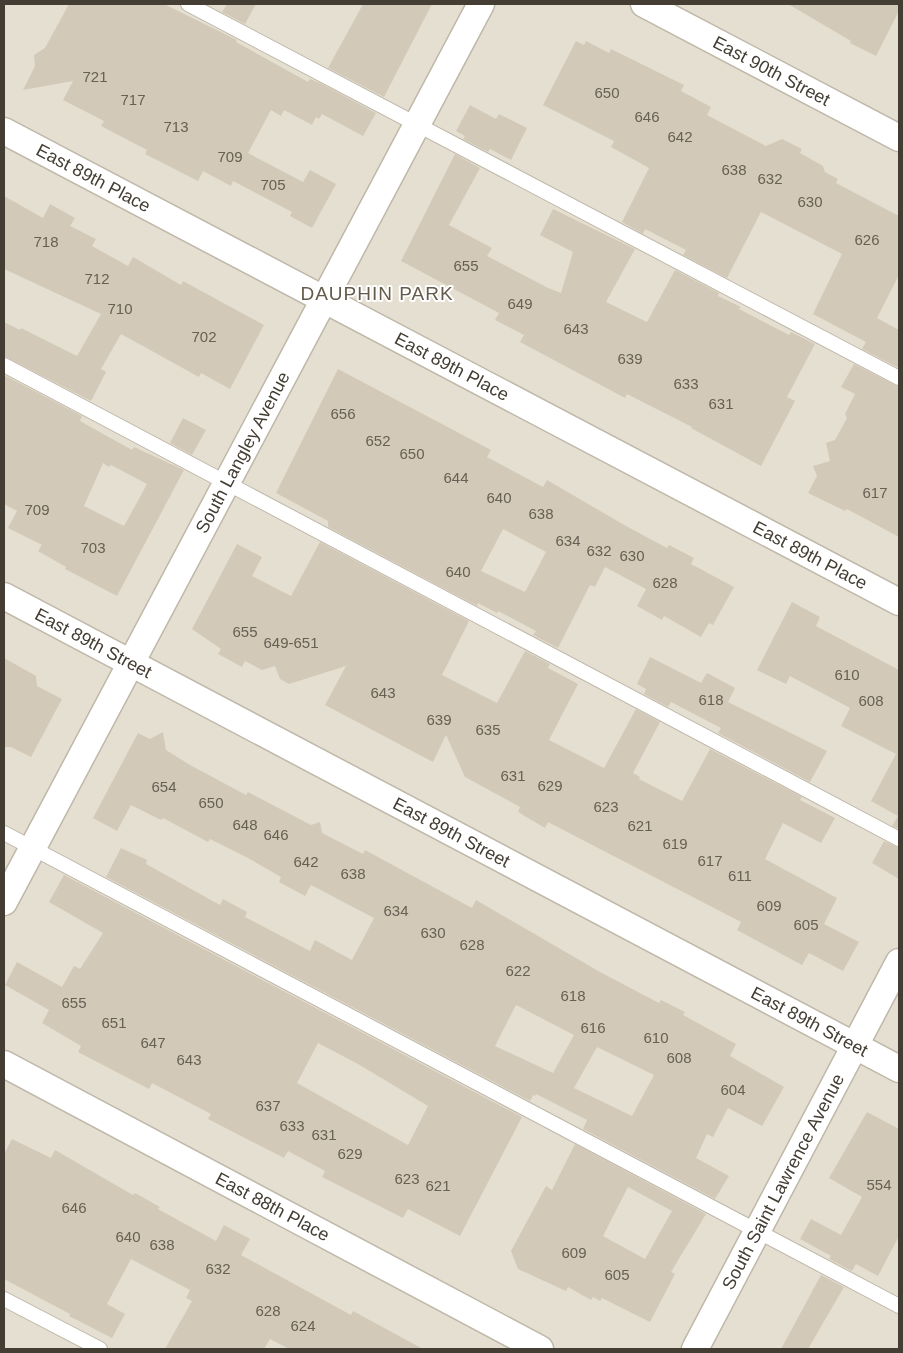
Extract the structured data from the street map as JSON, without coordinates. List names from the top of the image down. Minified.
{"streets":{"street":["East 90th Street","East 89th Place","South Langley Avenue","East 89th Street","South Saint Lawrence Avenue","East 88th Place"]},"crossings":[["East 89th Place","South Langley Avenue"],["South Langley Avenue","East 89th Street"],["East 89th Street","South Saint Lawrence Avenue"]],"districts":["DAUPHIN PARK"],"house_numbers":["721","650","717","646","713","642","709","638","632","705","630","626","718","655","712","649","710","643","702","639","633","631","656","652","650","644","617","640","709","638","634","703","632","630","640","628","655","649-651","610","643","618","608","639","635","631","629","654","650","623","648","621","646","619","617","642","638","611","609","634","605","630","628","622","618","655","651","616","610","647","608","643","604","637","633","631","629","623","554","621","646","640","638","609","632","605","628","624"]}
